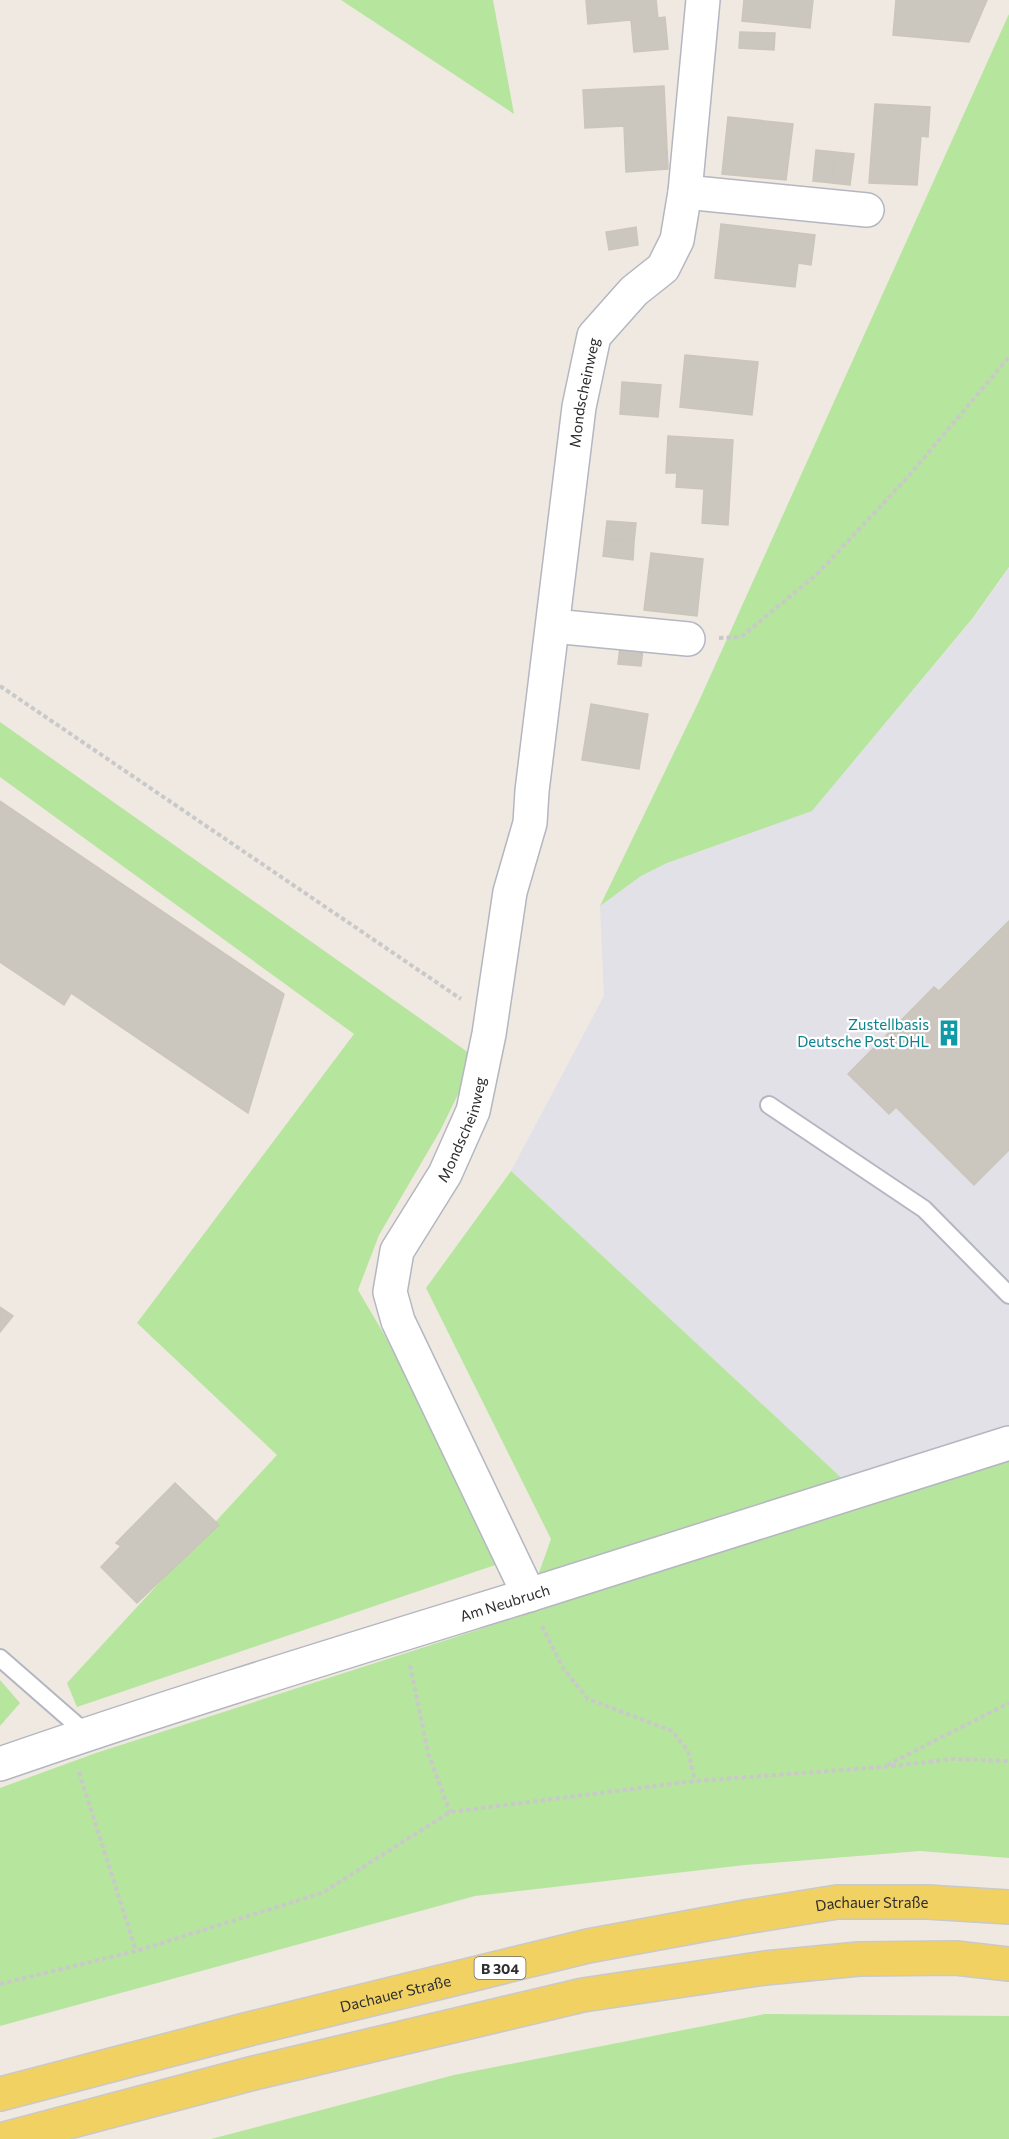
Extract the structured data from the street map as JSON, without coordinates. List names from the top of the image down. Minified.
{"streets":{"main road":["Dachauer Straße","B 304"],"street":["Mondscheinweg","Am Neubruch"]},"crossings":[["Mondscheinweg","Am Neubruch"]],"places":{"building":["Zustellbasis Deutsche Post DHL"]}}
